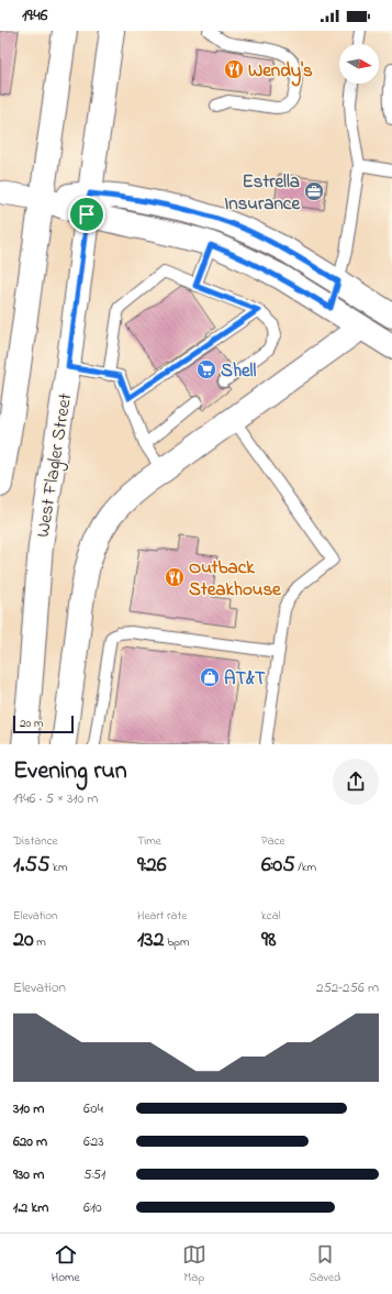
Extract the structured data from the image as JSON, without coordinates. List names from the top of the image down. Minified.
{"streets":{"main road":["West Flagler Street"]},"places":{"restaurant":["Wendy's","Outback Steakhouse"],"office":["Estrella Insurance"],"supermarket":["Shell"],"shop":["AT&T"]},"scale_bar":"20 m","north":"right","page":{"status":"19:46","scale":"20 m","heading":["Evening run","19:46 · 5 × 310 m"],"stats":[["Distance","1.55 km"],["Time","9:26"],["Pace","6:05 /km"],["Elevation","20 m"],["Heart rate","132 bpm"],["kcal","98"]],"chart":["Elevation","252–256 m"],"list":[{"name":"310 m","note":"6:04"},{"name":"620 m","note":"6:23"},{"name":"930 m","note":"5:51"},{"name":"1.2 km","note":"6:10"}],"tabs":["Home","Map","Saved"]}}
